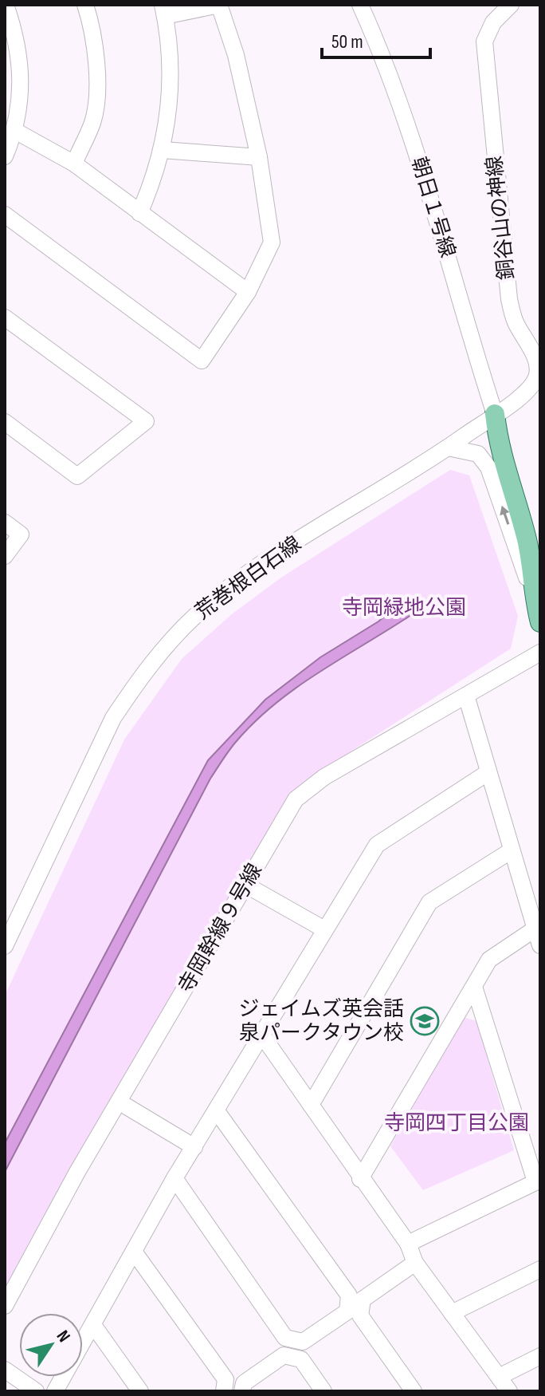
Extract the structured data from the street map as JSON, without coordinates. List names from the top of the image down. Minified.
{"streets":{"street":["朝日１号線","銅谷山の神線","荒巻根白石線","寺岡幹線９号線"]},"crossings":[["朝日１号線","銅谷山の神線"],["朝日１号線","荒巻根白石線"],["銅谷山の神線","荒巻根白石線"]],"parks":["寺岡緑地公園","寺岡四丁目公園"],"places":{"school or university":["ジェイムズ英会話 泉パークタウン校"]},"scale_bar":"50 m","north":"top right"}
